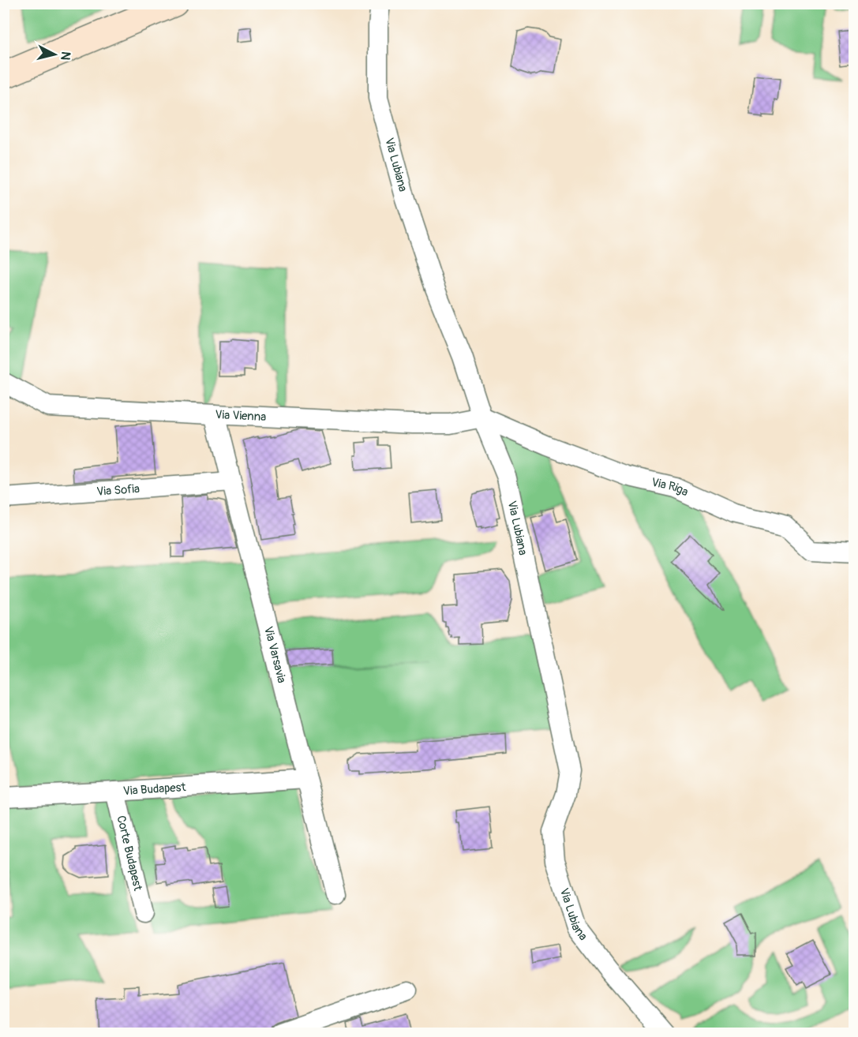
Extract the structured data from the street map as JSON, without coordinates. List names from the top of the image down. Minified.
{"streets":{"street":["Via Lubiana","Via Vienna","Via Riga","Via Sofia","Via Varsavia","Via Budapest","Corte Budapest"]},"crossings":[["Via Lubiana","Via Vienna"],["Via Lubiana","Via Riga"],["Via Vienna","Via Riga"],["Via Vienna","Via Varsavia"],["Via Sofia","Via Varsavia"],["Via Varsavia","Via Budapest"],["Via Budapest","Corte Budapest"]],"north":"right"}
